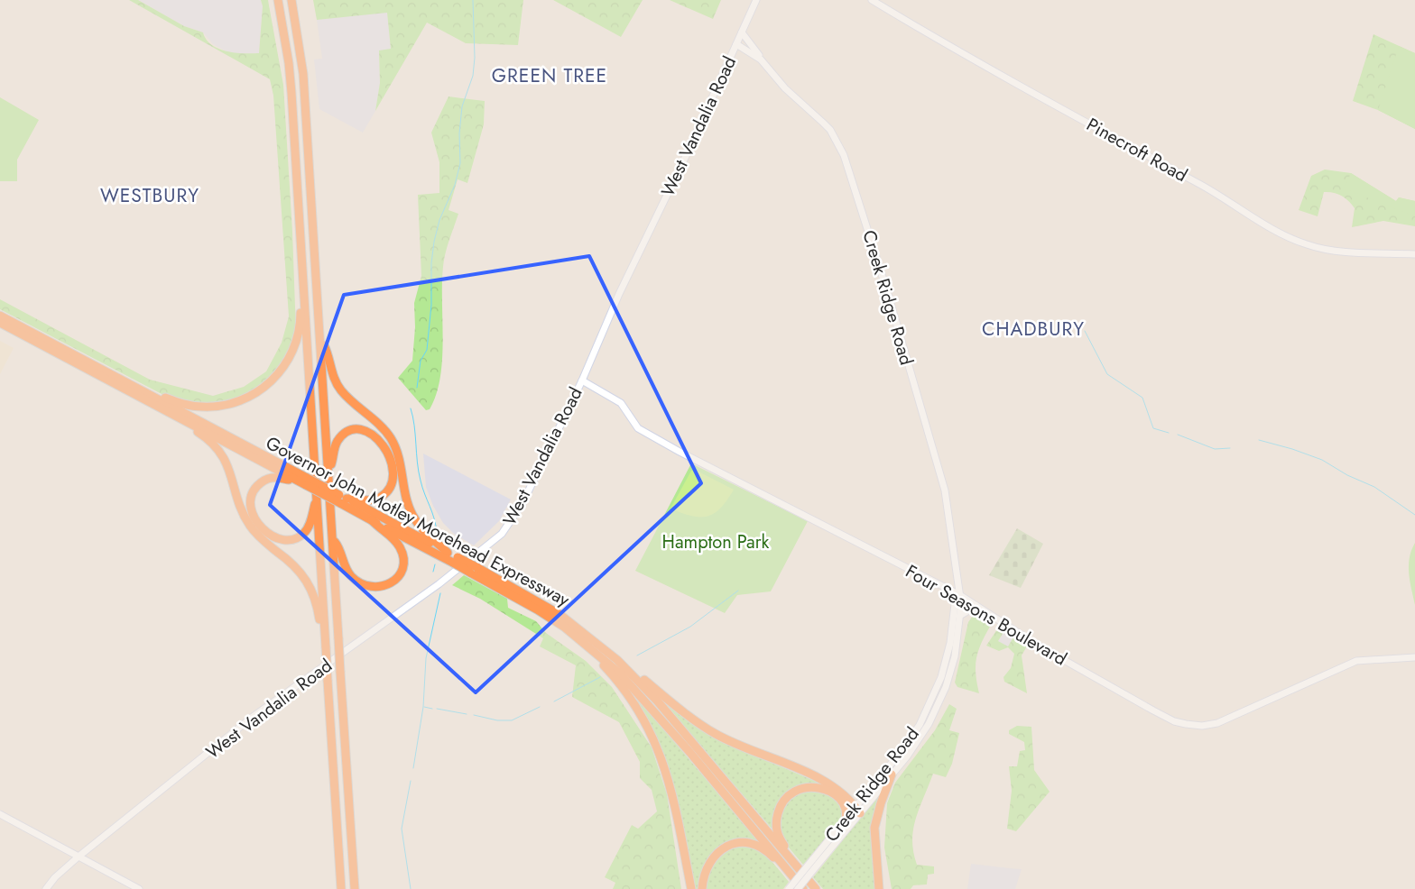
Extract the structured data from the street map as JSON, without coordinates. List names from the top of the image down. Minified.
{"streets":{"highway":["Governor John Motley Morehead Expressway"],"main road":["West Vandalia Road","Pinecroft Road","Creek Ridge Road","Four Seasons Boulevard"]},"crossings":[["West Vandalia Road","Creek Ridge Road"],["West Vandalia Road","Four Seasons Boulevard"],["Creek Ridge Road","Four Seasons Boulevard"]],"districts":["GREEN TREE","WESTBURY","CHADBURY"],"parks":["Hampton Park"]}
